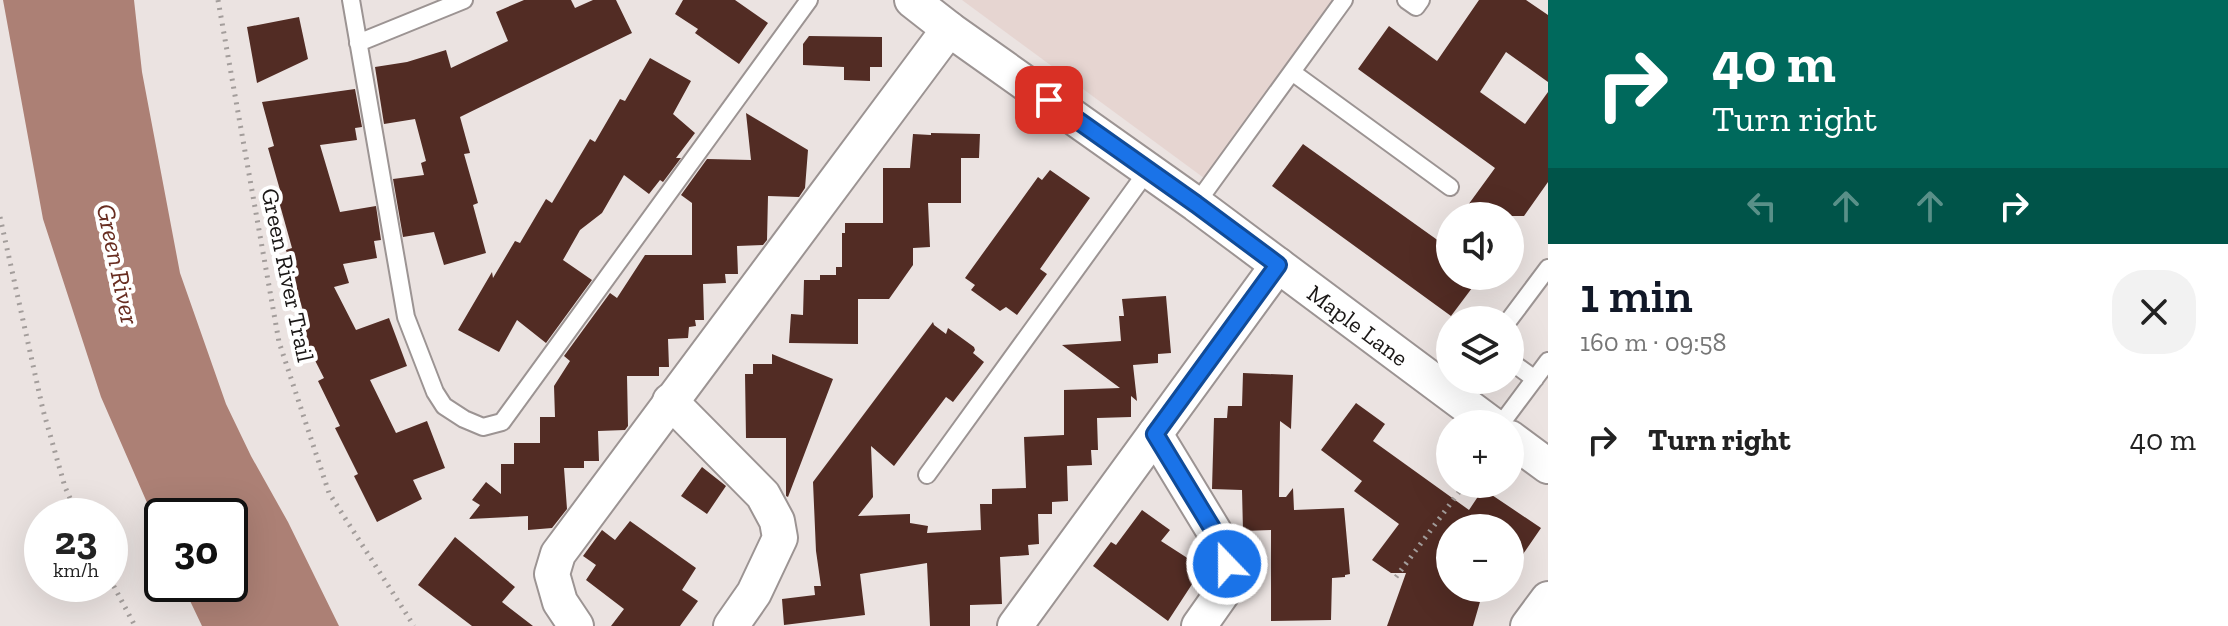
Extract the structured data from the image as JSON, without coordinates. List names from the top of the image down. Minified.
{"streets":{"street":["Maple Lane"],"path":["Green River Trail"]},"water":["Green River"],"page":{"turn":["40 m","Turn right"],"map_buttons":["+","−"],"heading":["1 min","160 m · 09:58"],"list":[{"name":"Turn right","value":"40 m"}],"speed":"23 km/h","limit":"30"}}
